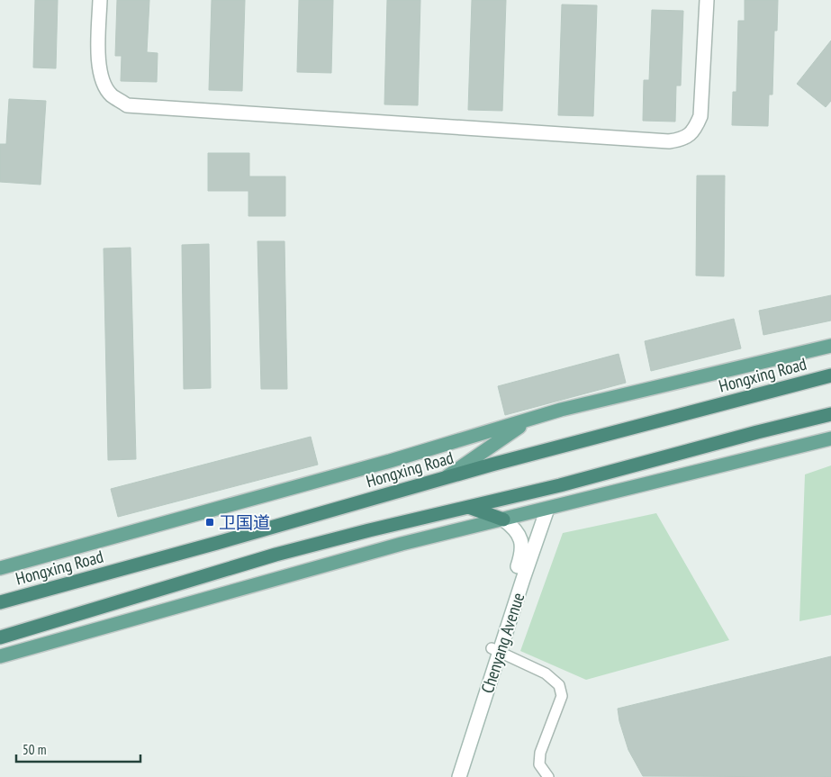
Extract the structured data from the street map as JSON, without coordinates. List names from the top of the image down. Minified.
{"streets":{"highway":["Hongxing Road"],"street":["Chenyang Avenue"]},"places":{"transit":["卫国道"]},"scale_bar":"50 m"}
